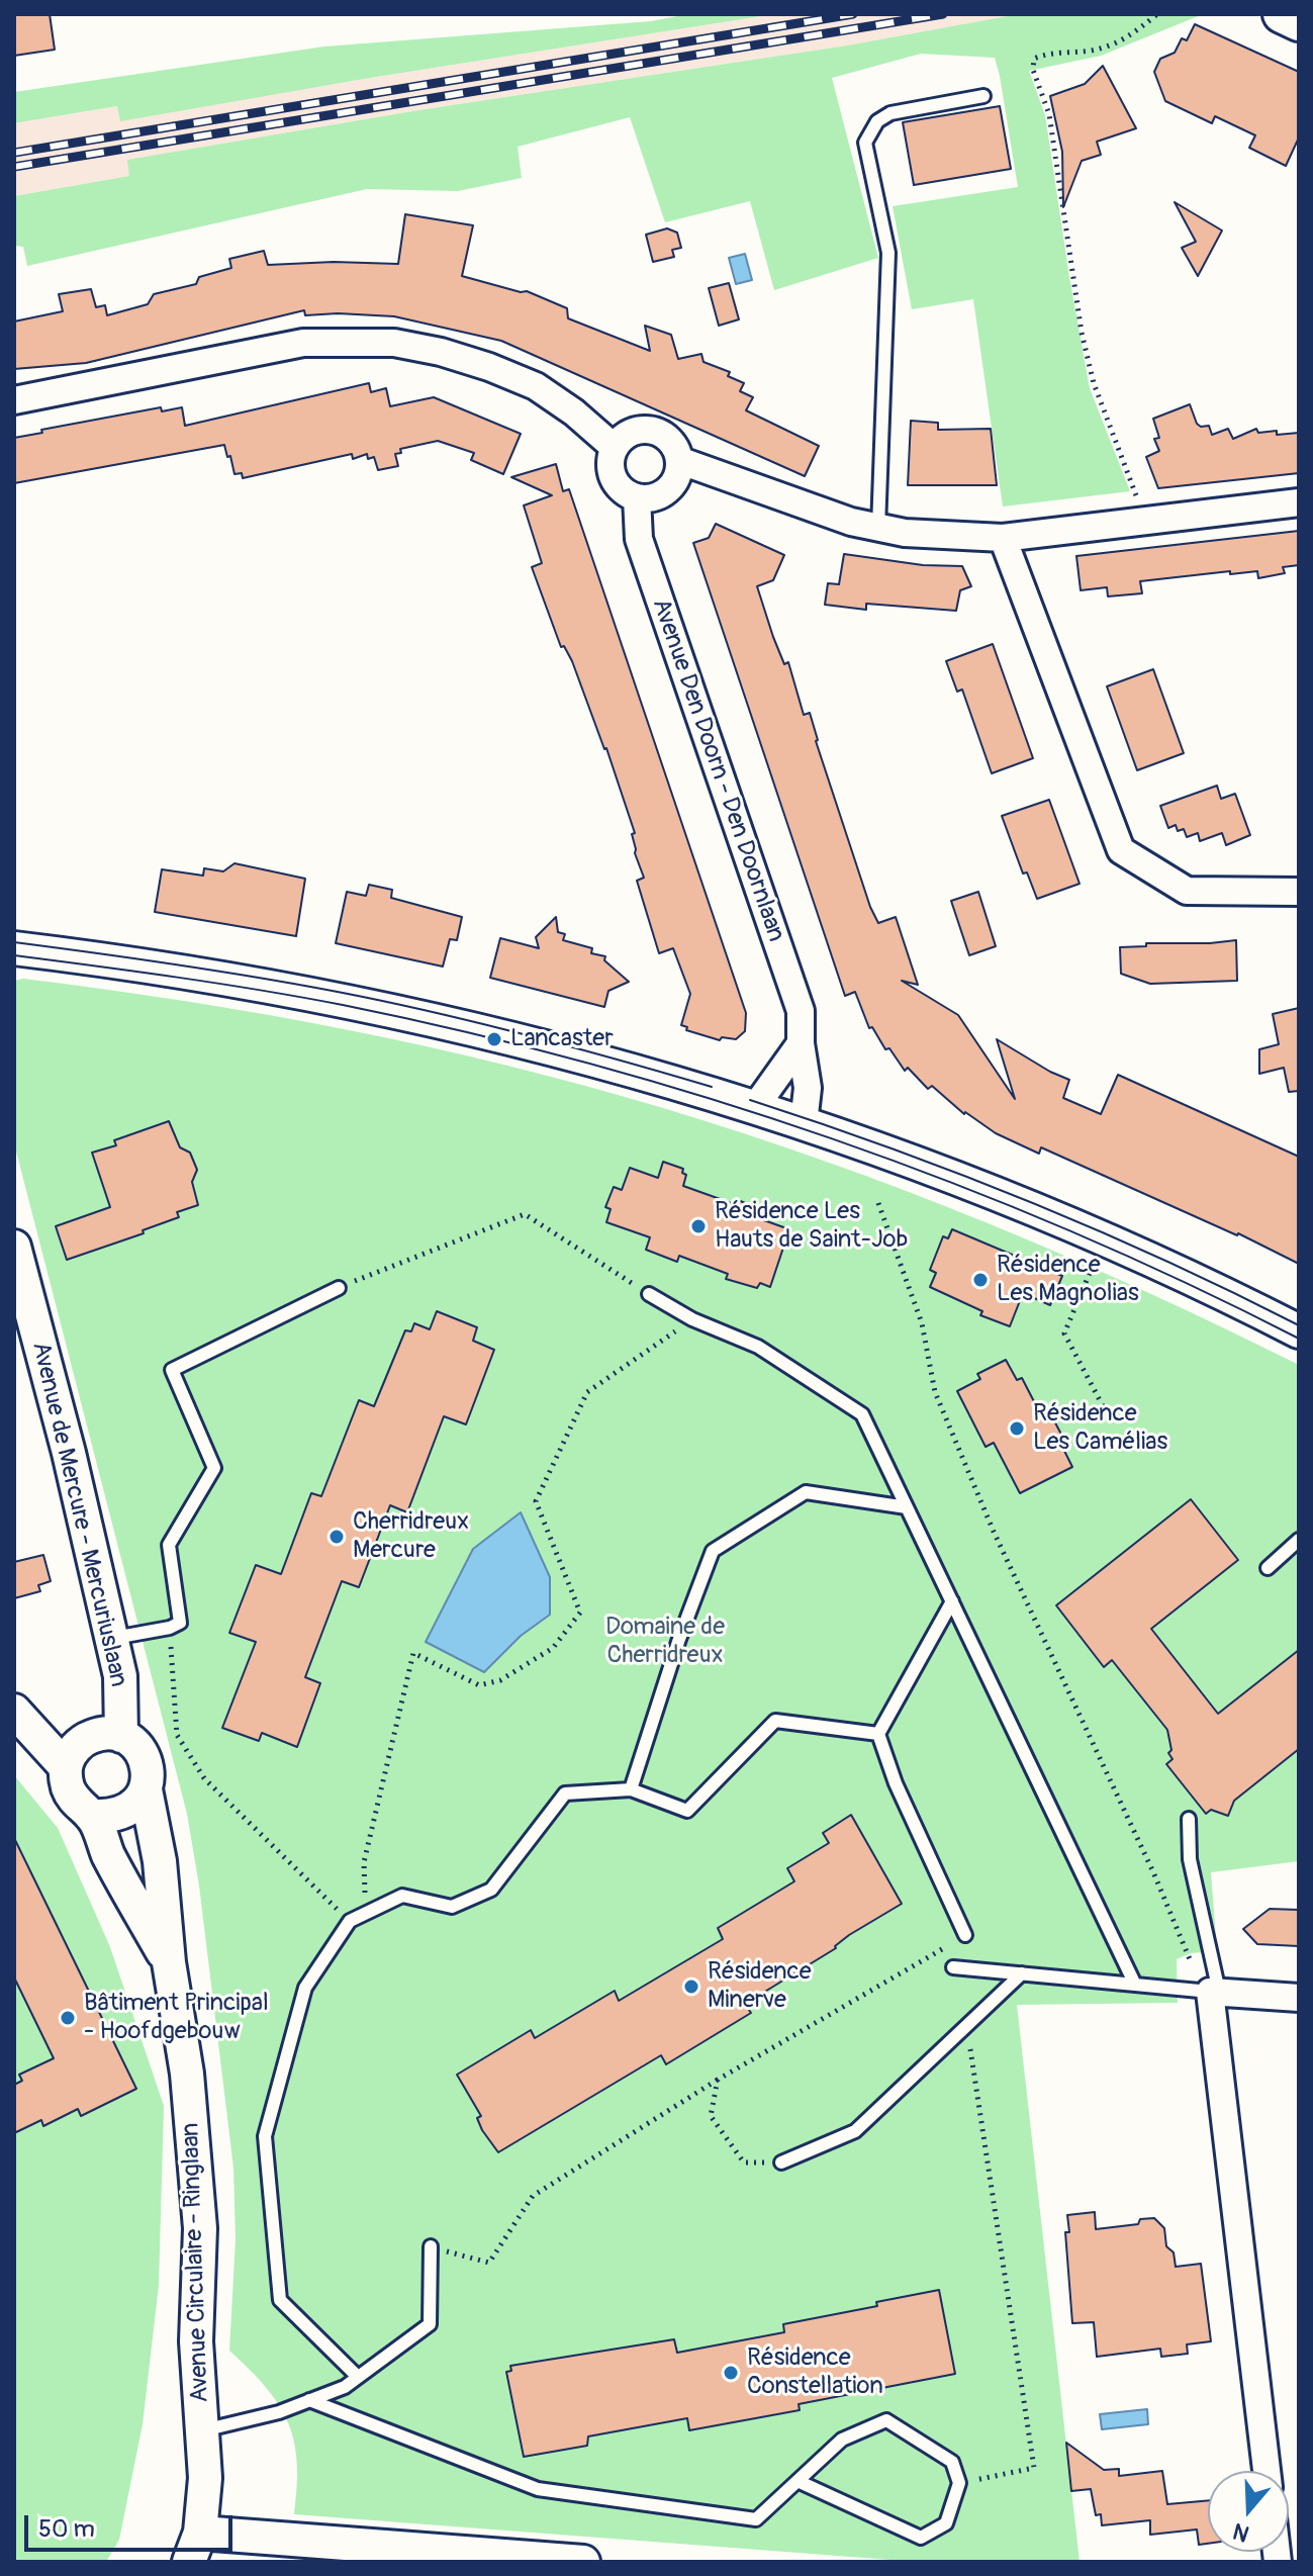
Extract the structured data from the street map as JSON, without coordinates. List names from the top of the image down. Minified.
{"streets":{"street":["Avenue Den Doorn - Den Doornlaan","Avenue de Mercure - Mercuriuslaan","Avenue Circulaire - Ringlaan"]},"crossings":[["Avenue de Mercure - Mercuriuslaan","Avenue Circulaire - Ringlaan"]],"parks":["Domaine de Cherridreux"],"places":["Lancaster","Résidence Les Hauts de Saint-Job","Résidence Les Magnolias","Résidence Les Camélias","Cherridreux Mercure","Résidence Minerve","Bâtiment Principal - Hoofdgebouw","Résidence Constellation"],"scale_bar":"50 m","north":"bottom"}
